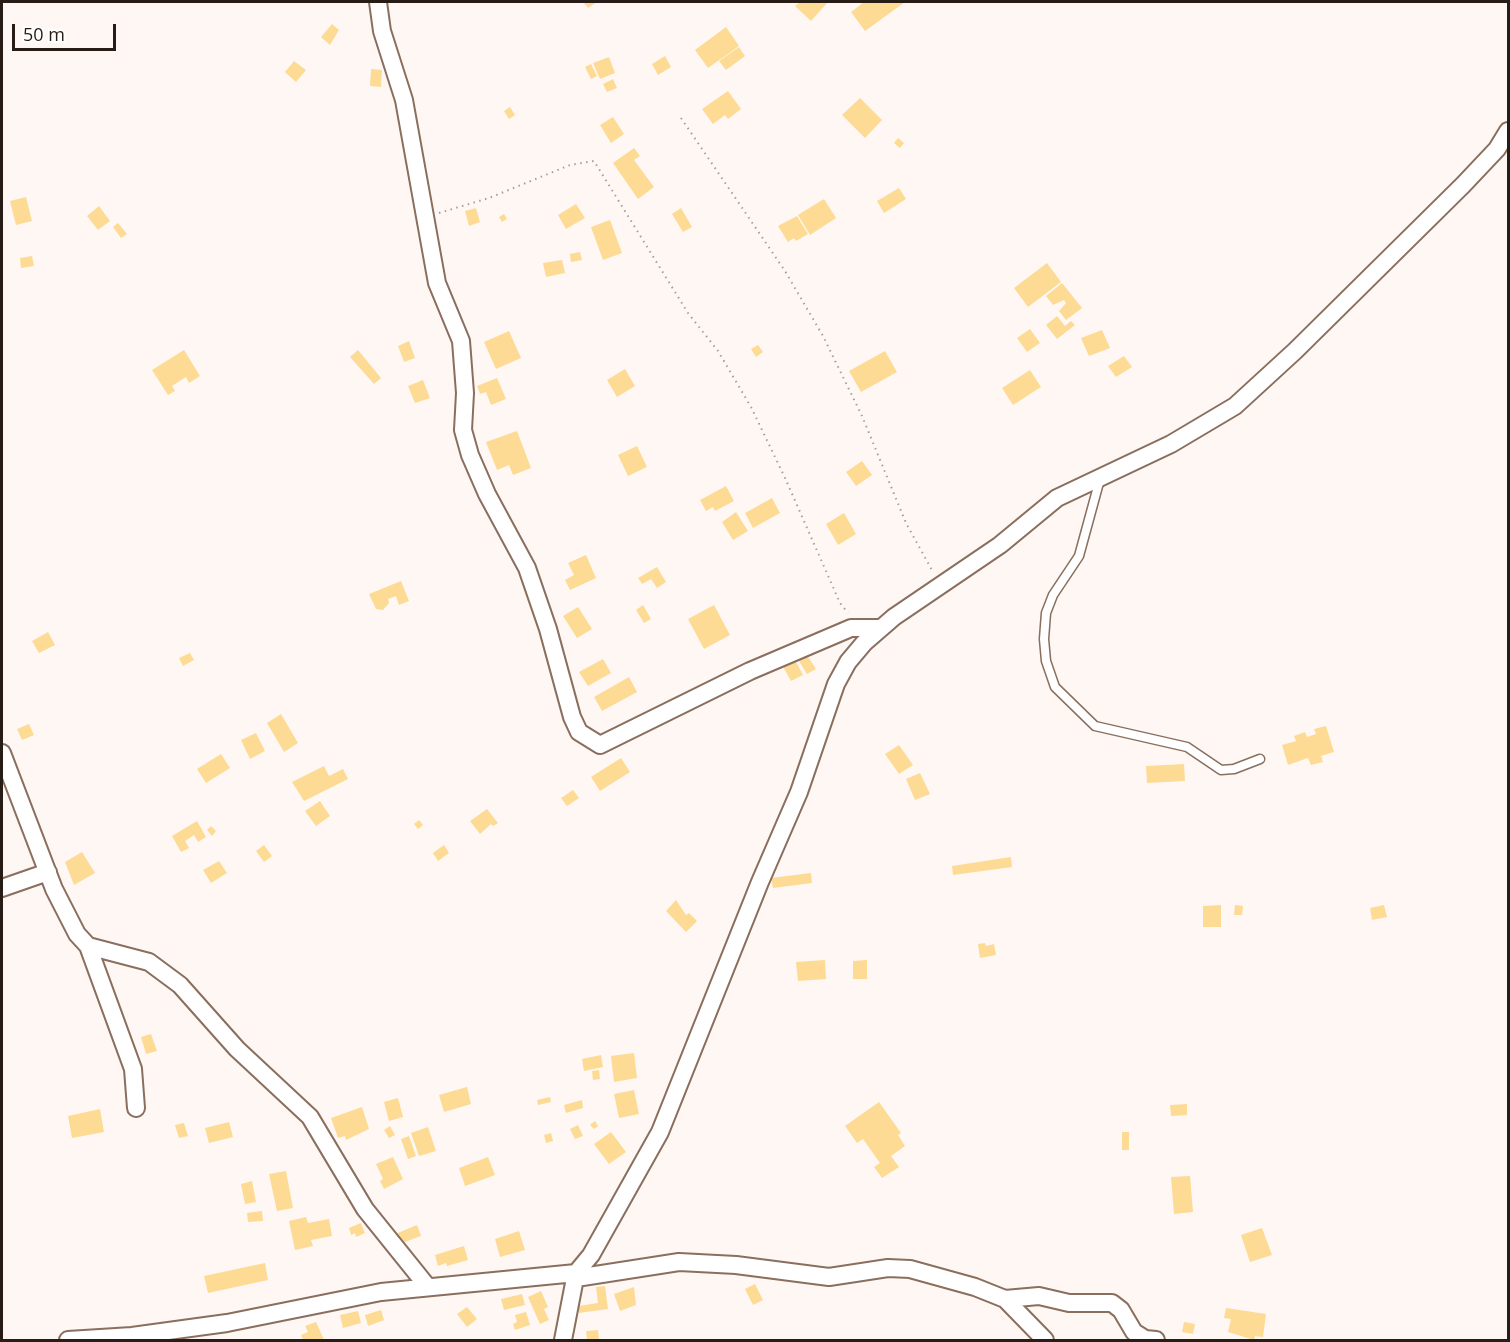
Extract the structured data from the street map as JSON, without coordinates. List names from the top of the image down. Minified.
{"scale_bar":"50 m"}
